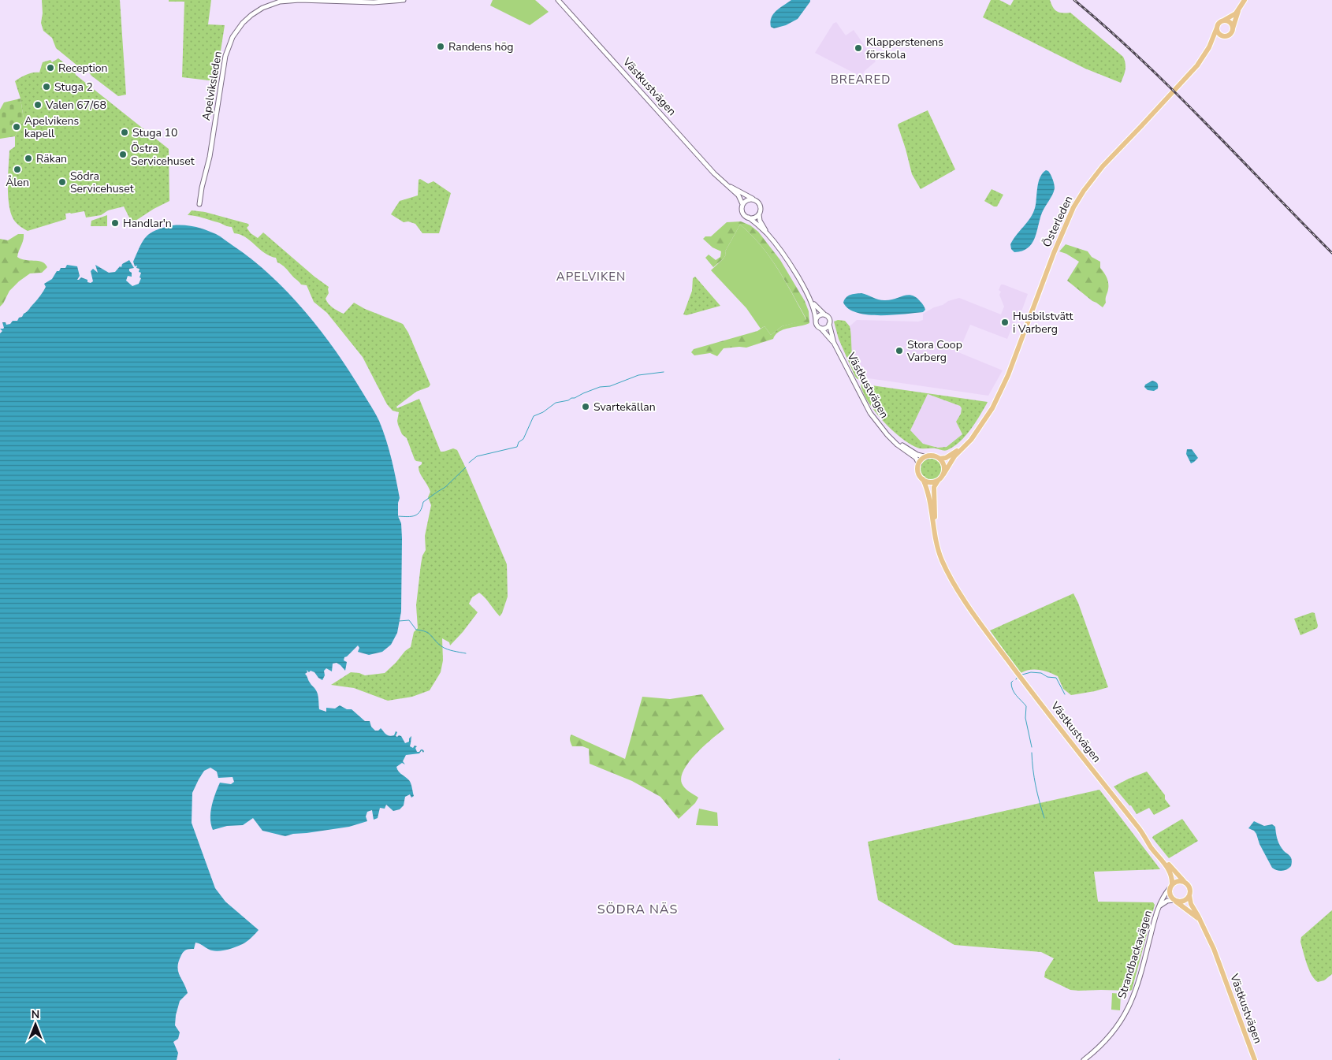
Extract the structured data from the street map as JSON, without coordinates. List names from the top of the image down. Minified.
{"streets":{"main road":["Västkustvägen","Österleden"],"street":["Apelviksleden","Strandbackavägen"]},"crossings":[["Västkustvägen","Österleden"],["Västkustvägen","Strandbackavägen"]],"districts":["BREARED","APELVIKEN","SÖDRA NÄS"],"places":["Randens hög","Klapperstenens förskola","Reception","Stuga 2","Valen 67/68","Apelvikens kapell","Stuga 10","Östra Servicehuset","Räkan","Ålen","Södra Servicehuset","Handlar'n","Husbilstvätt i Varberg","Stora Coop Varberg","Svartekällan"],"north":"top"}
